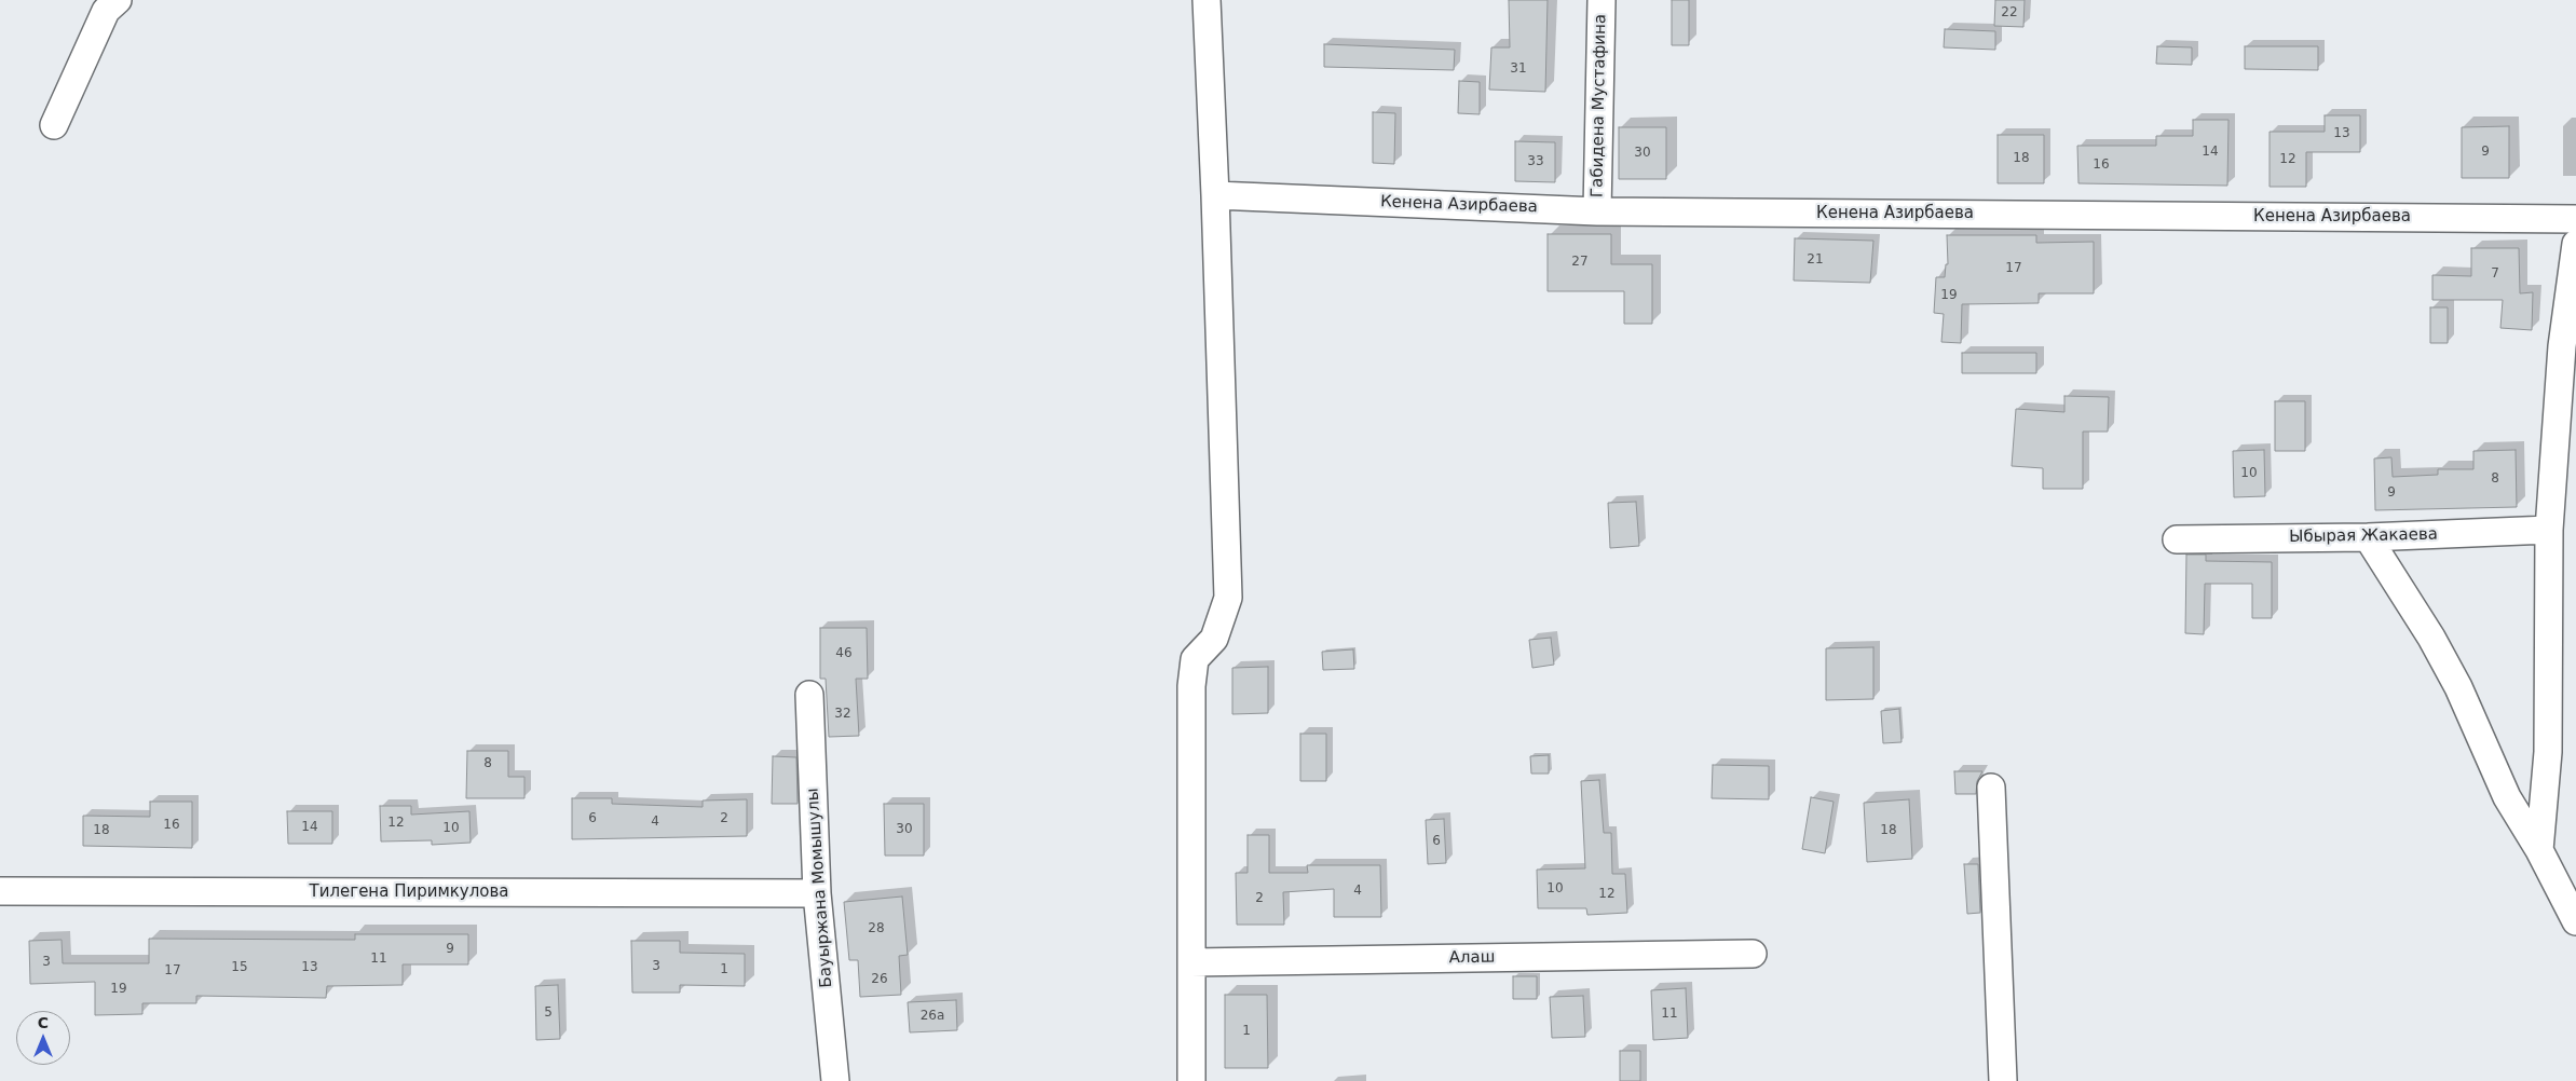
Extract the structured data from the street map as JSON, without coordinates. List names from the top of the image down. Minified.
{"streets":{"street":["Габидена Мустафина","Кенена Азирбаева","Ыбырая Жакаева","Бауыржана Момышулы","Тилегена Пиримкулова","Алаш"]},"crossings":[["Габидена Мустафина","Кенена Азирбаева"],["Бауыржана Момышулы","Тилегена Пиримкулова"]],"house_numbers":["22","31","13","14","9","30","18","12","33","16","21","27","17","7","19","10","8","9","46","32","8","6","2","4","12","16","14","10","30","18","18","6","10","4","12","2","28","9","11","3","3","15","13","1","17","26","19","5","11","26а","1"],"north":"top"}
